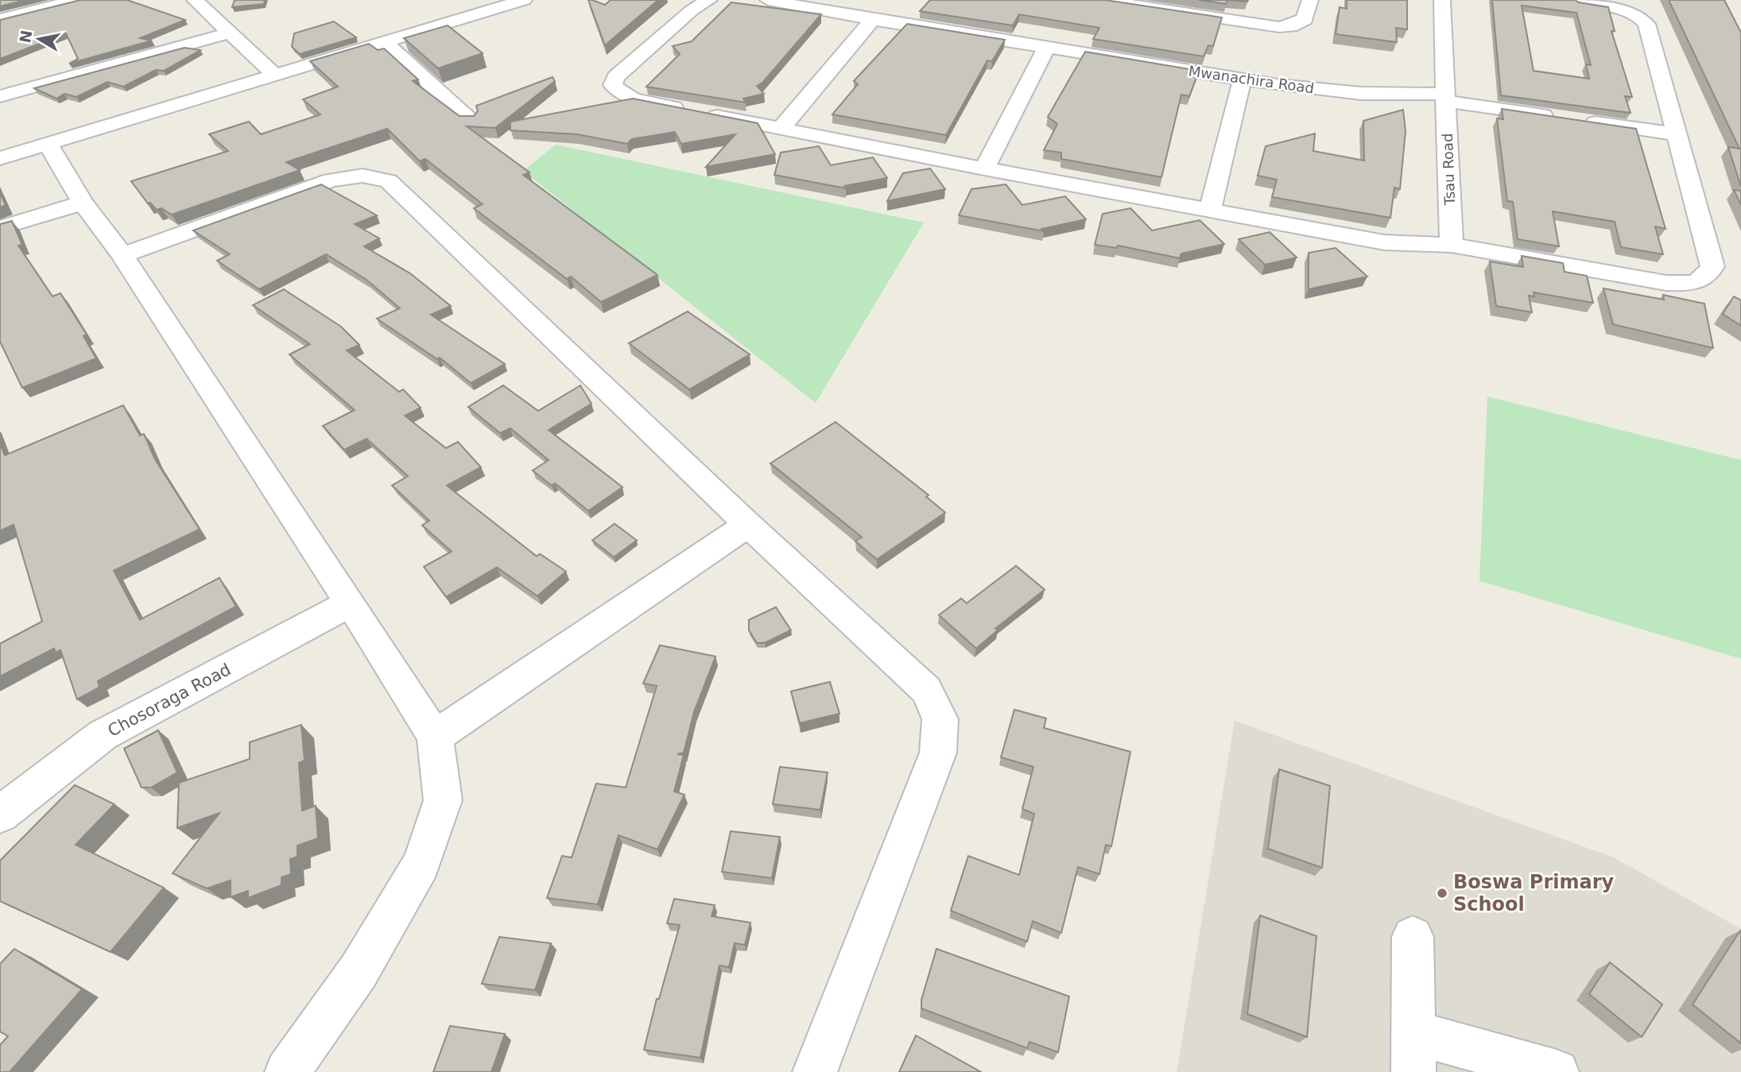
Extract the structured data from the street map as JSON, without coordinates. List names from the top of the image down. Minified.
{"streets":{"street":["Mwanachira Road","Tsau Road","Chosoraga Road"]},"crossings":[["Mwanachira Road","Tsau Road"]],"places":["Boswa Primary School"],"north":"left"}
